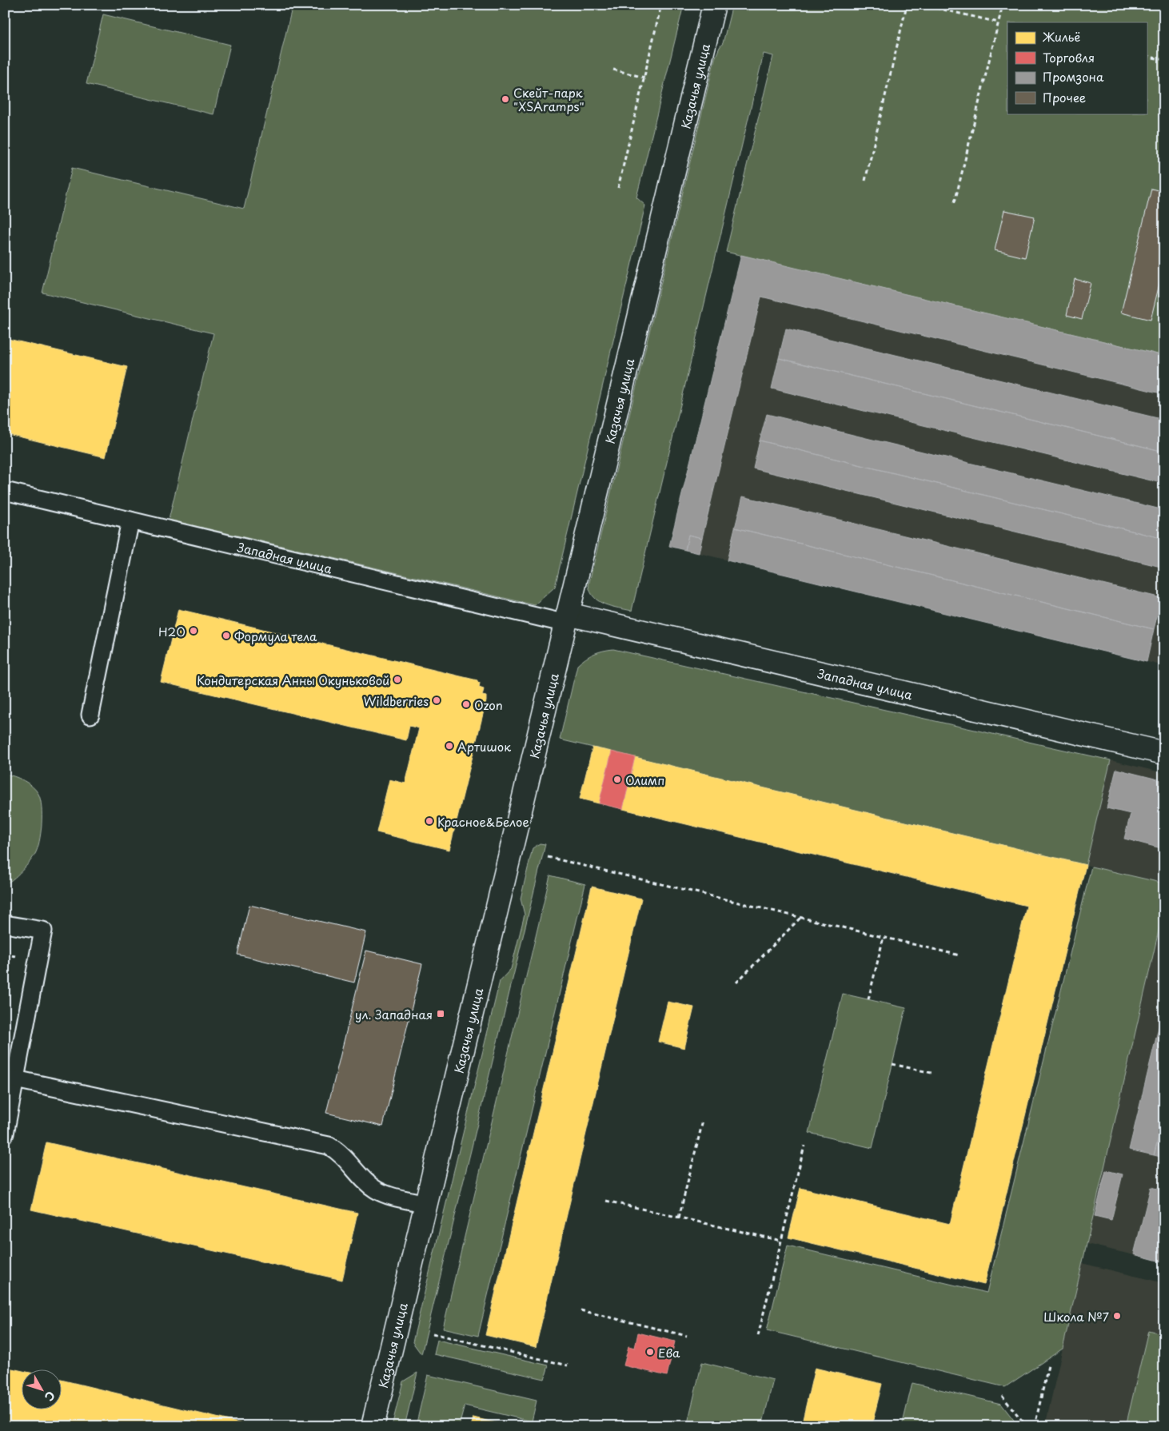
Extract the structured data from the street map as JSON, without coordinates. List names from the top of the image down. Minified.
{"streets":{"street":["Казачья улица","Западная улица"]},"crossings":[["Казачья улица","Западная улица"]],"places":{"other":["Скейт-парк \"XSAramps\"","H2O","Формула тела","Кондитерская Анны Окуньковой","Wildberries","Ozon","Артишок","Олимп","Красное&Белое","Школа №7","Ева"],"transit":["ул. Западная"]},"legend":["Жильё","Торговля","Промзона","Прочее"],"north":"bottom right"}
